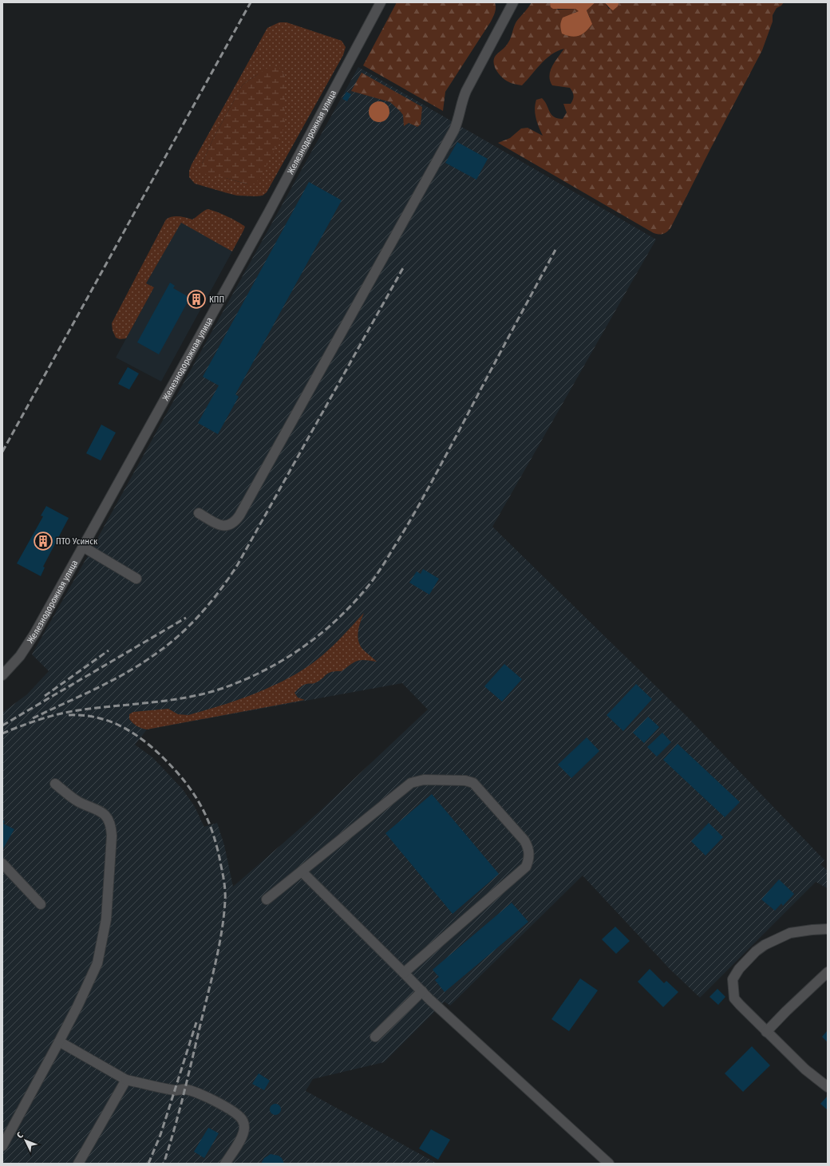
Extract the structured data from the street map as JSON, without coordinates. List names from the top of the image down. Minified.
{"streets":{"street":["Железнодорожная улица"]},"places":{"building":["КПП","ПТО Усинск"]},"north":"top left"}
